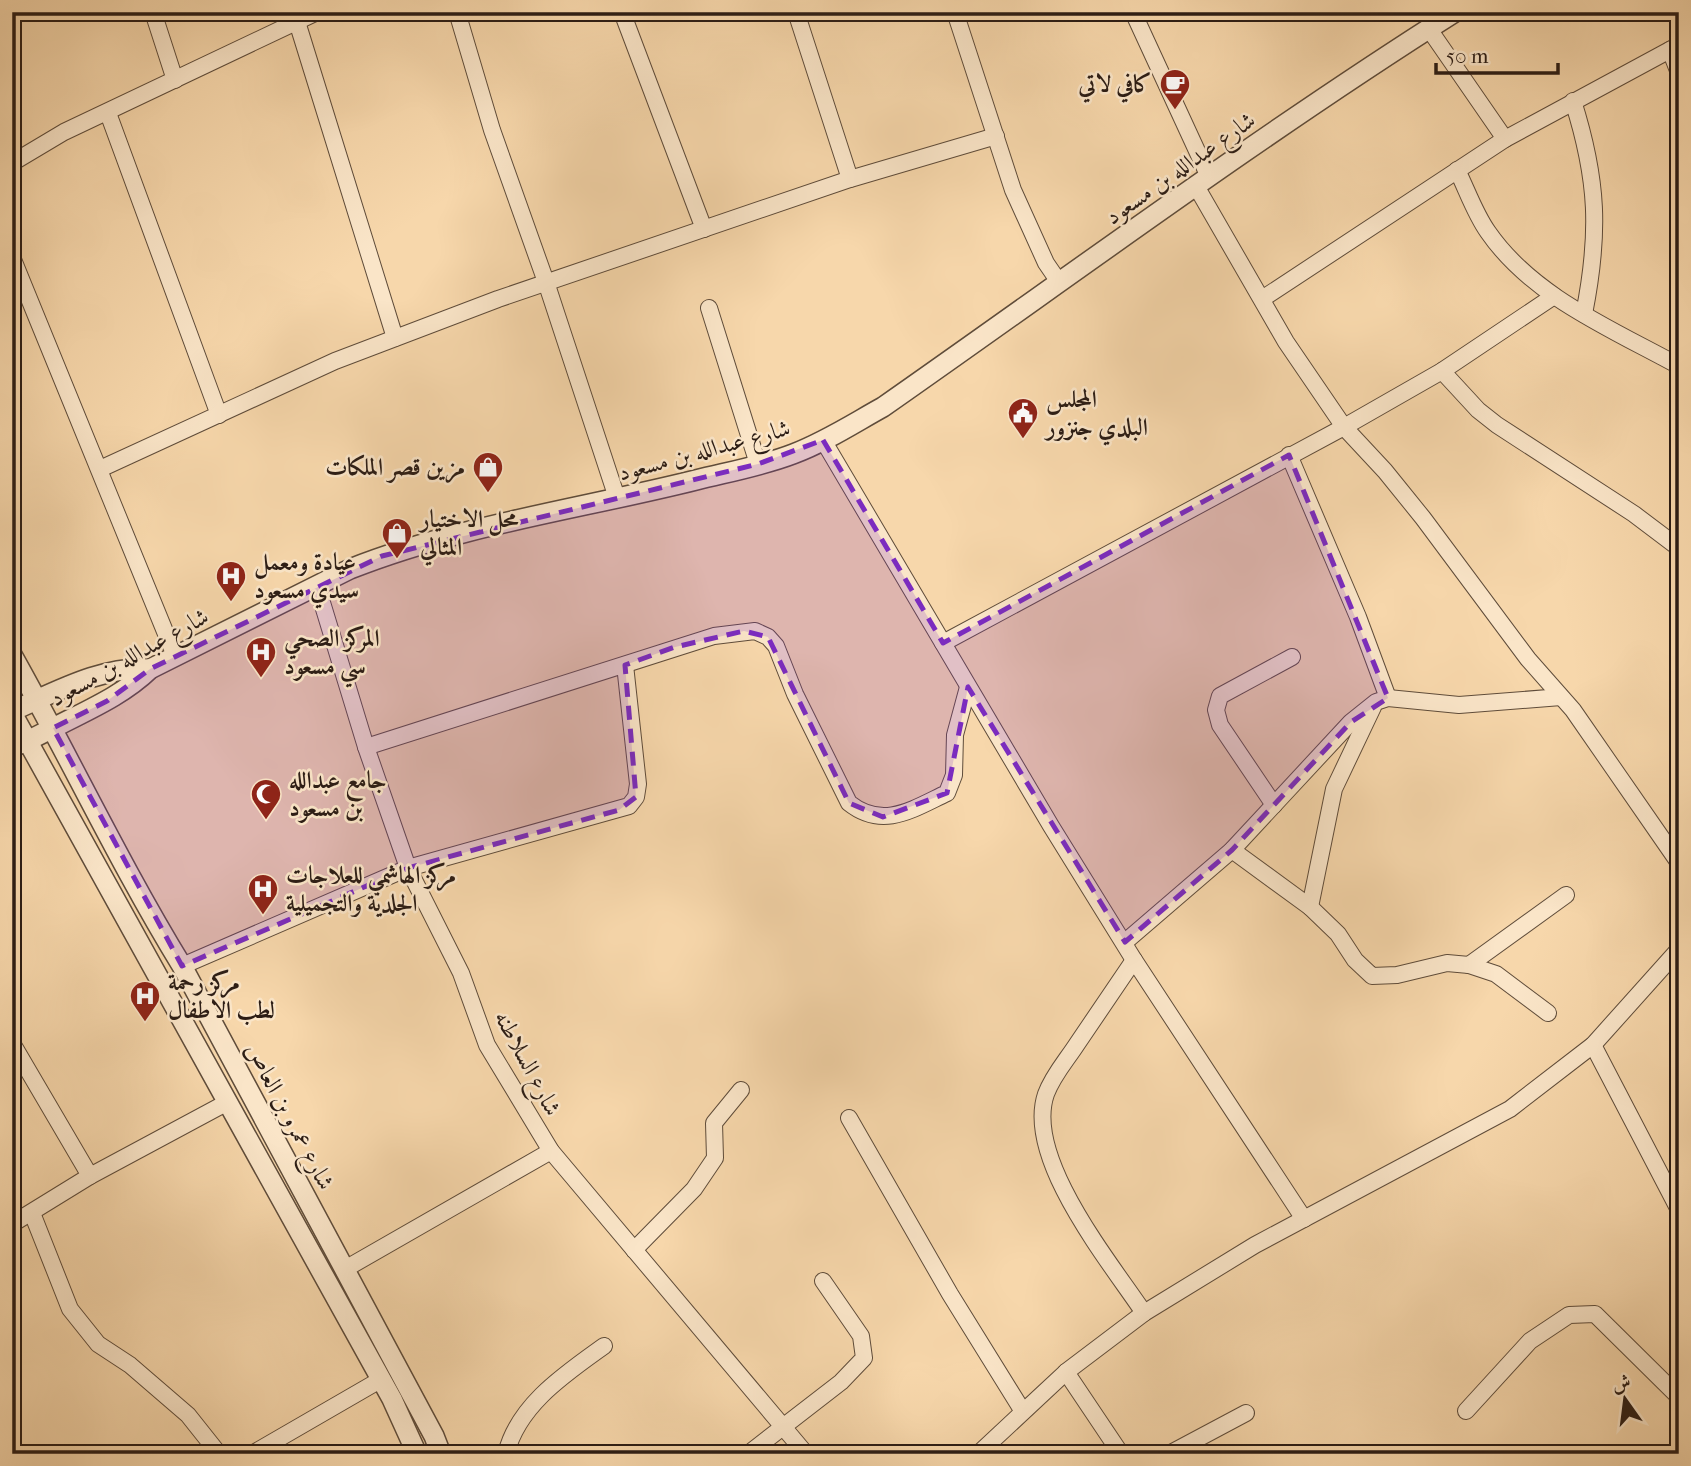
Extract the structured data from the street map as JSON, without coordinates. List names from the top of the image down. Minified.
{"streets":{"street":["شارع عبدالله بن مسعود","شارع السلاطنه","شارع عمرو بن العاص"]},"crossings":[["شارع عبدالله بن مسعود","شارع السلاطنه"],["شارع عبدالله بن مسعود","شارع عمرو بن العاص"]],"places":{"cafe":["كافي لاتي"],"public building":["المجلس البلدي جنزور"],"shop":["مزين قصر الملكات","محل الاختيار المثالي"],"hospital":["عيادة ومعمل سيدي مسعود","المركز الصحي سي مسعود","مركز الهاشمي للعلاجات الجلدية والتجميلية","مركز رحمة لطب الاطفال"],"mosque":["جامع عبدالله بن مسعود"]},"scale_bar":"50 m","north":"top"}
